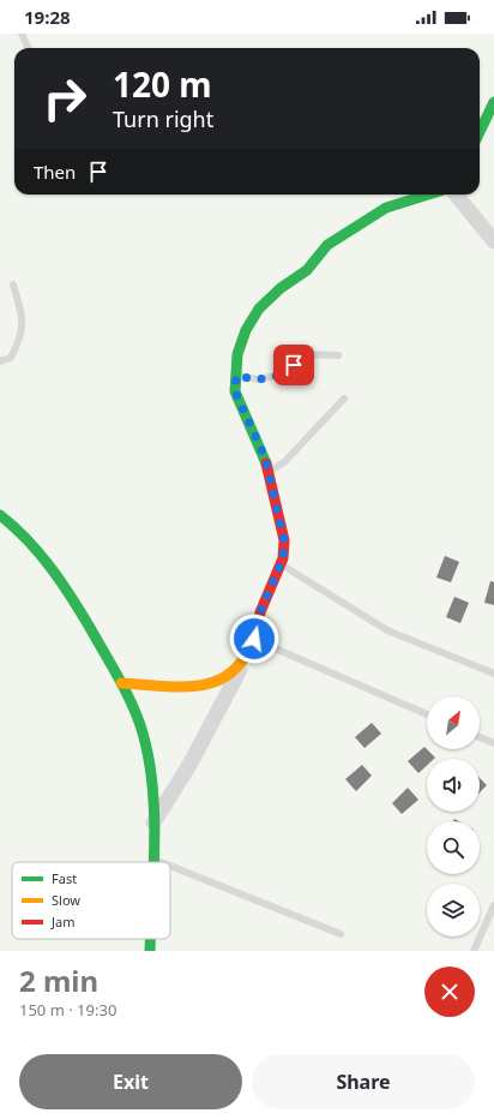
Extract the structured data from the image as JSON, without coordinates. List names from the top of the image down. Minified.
{"legend":["Fast","Slow","Jam"],"north":"top right","page":{"status":"19:28","turn":["120 m","Turn right"],"then":"Then","heading":["2 min","150 m · 19:30"],"buttons":["Exit","Share"]}}
